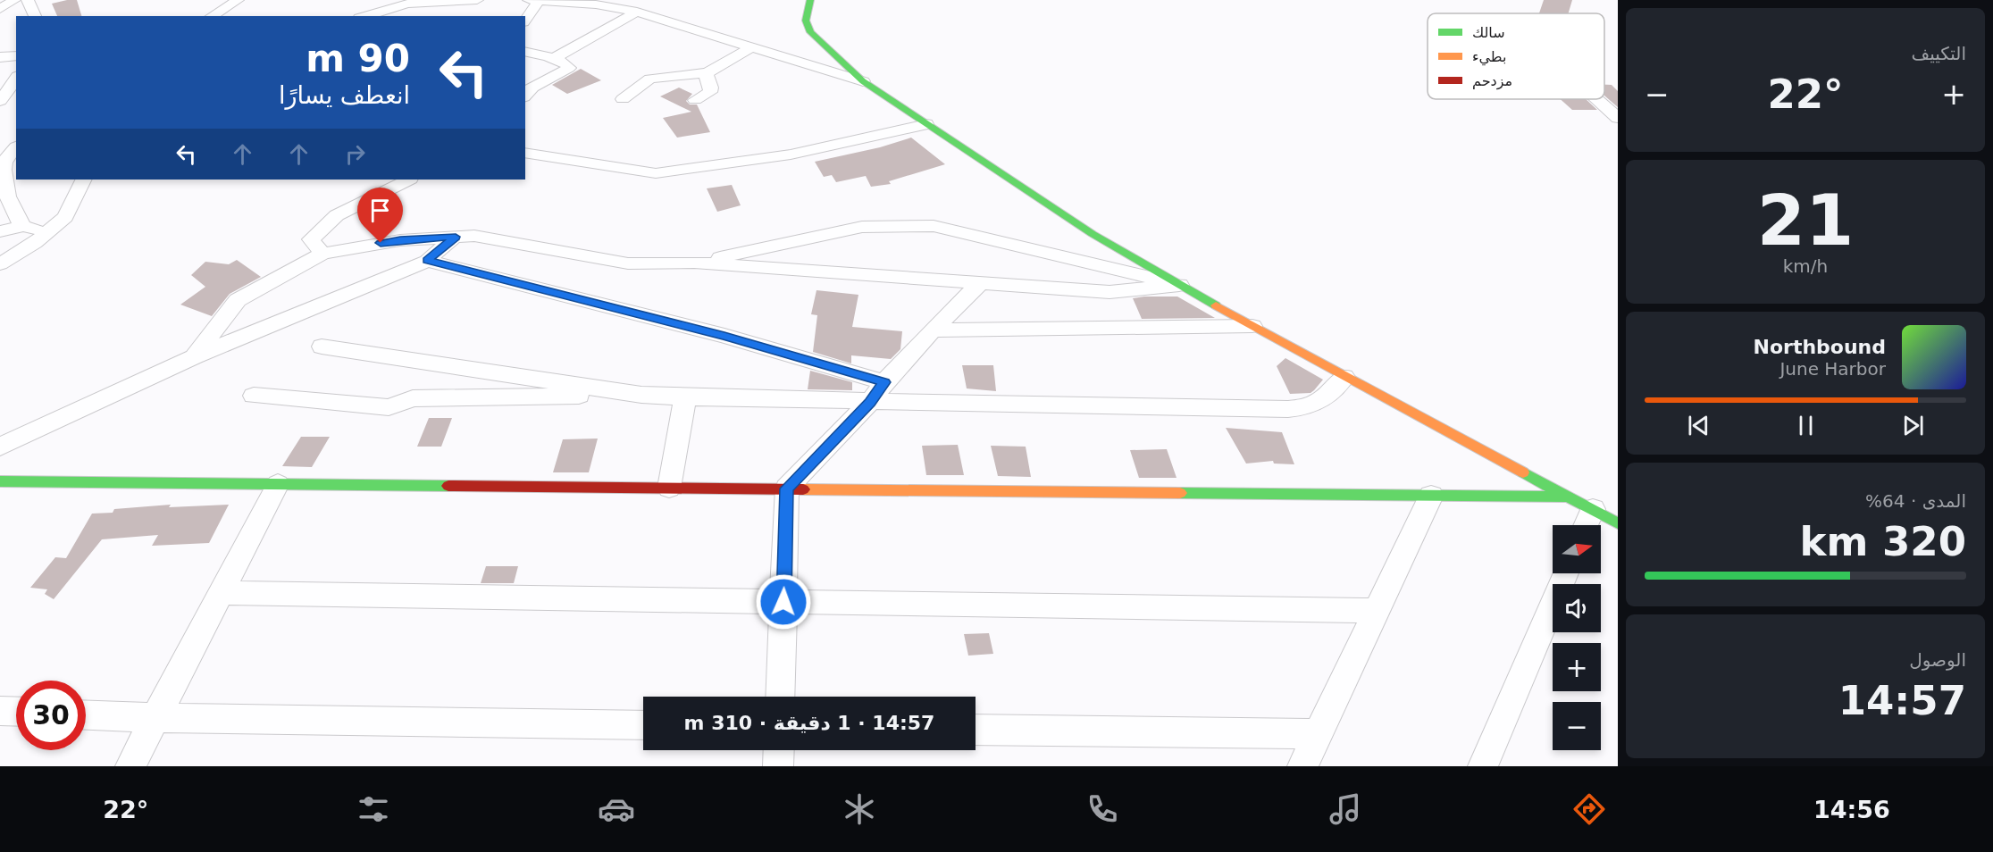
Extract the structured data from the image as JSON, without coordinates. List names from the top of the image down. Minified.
{"legend":["سالك","بطيء","مزدحم"],"north":"right","page":{"tile":["التكييف",["21","km/h"],["المدى · 64%","320 km"],["الوصول","14:57"]],"turn":["90 m","انعطف يسارًا"],"heat":["−","22°","+"],"song":["Northbound","June Harbor"],"map_buttons":["+","−"],"limit":"30","trip":"14:57 · 1 دقيقة · 310 m","tabs":["14:56","22°"]}}
